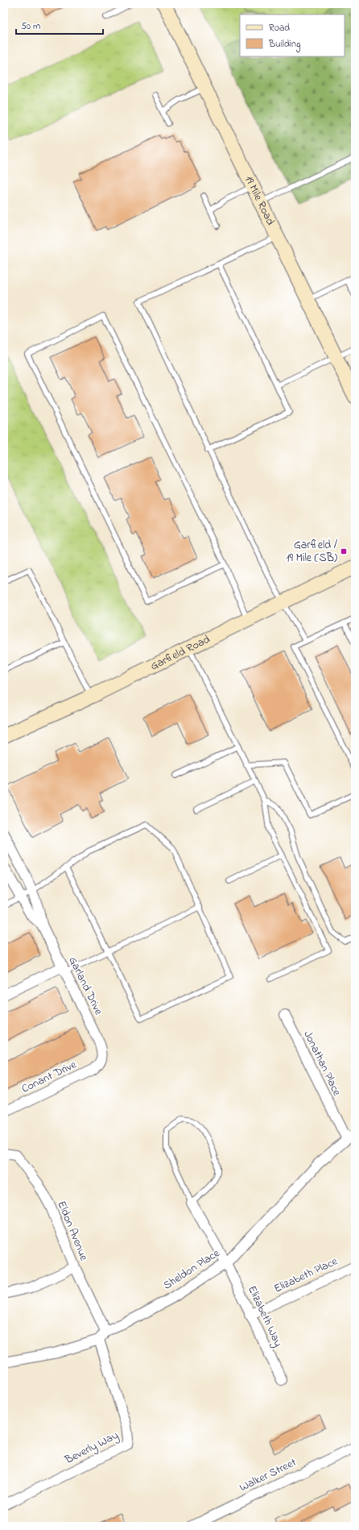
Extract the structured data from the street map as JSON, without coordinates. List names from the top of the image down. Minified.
{"streets":{"street":["19 Mile Road","Garfield Road","Garland Drive","Jonathan Place","Conant Drive","Eldon Avenue","Sheldon Place","Elizabeth Place","Elizabeth Way","Beverly Way","Walker Street"]},"crossings":[["Garland Drive","Conant Drive"],["Jonathan Place","Sheldon Place"],["Eldon Avenue","Sheldon Place"],["Sheldon Place","Elizabeth Way"],["Elizabeth Place","Elizabeth Way"]],"places":{"transit":["Garfield / 19 Mile (SB)"]},"legend":["Road","Building"],"scale_bar":"50 m"}
